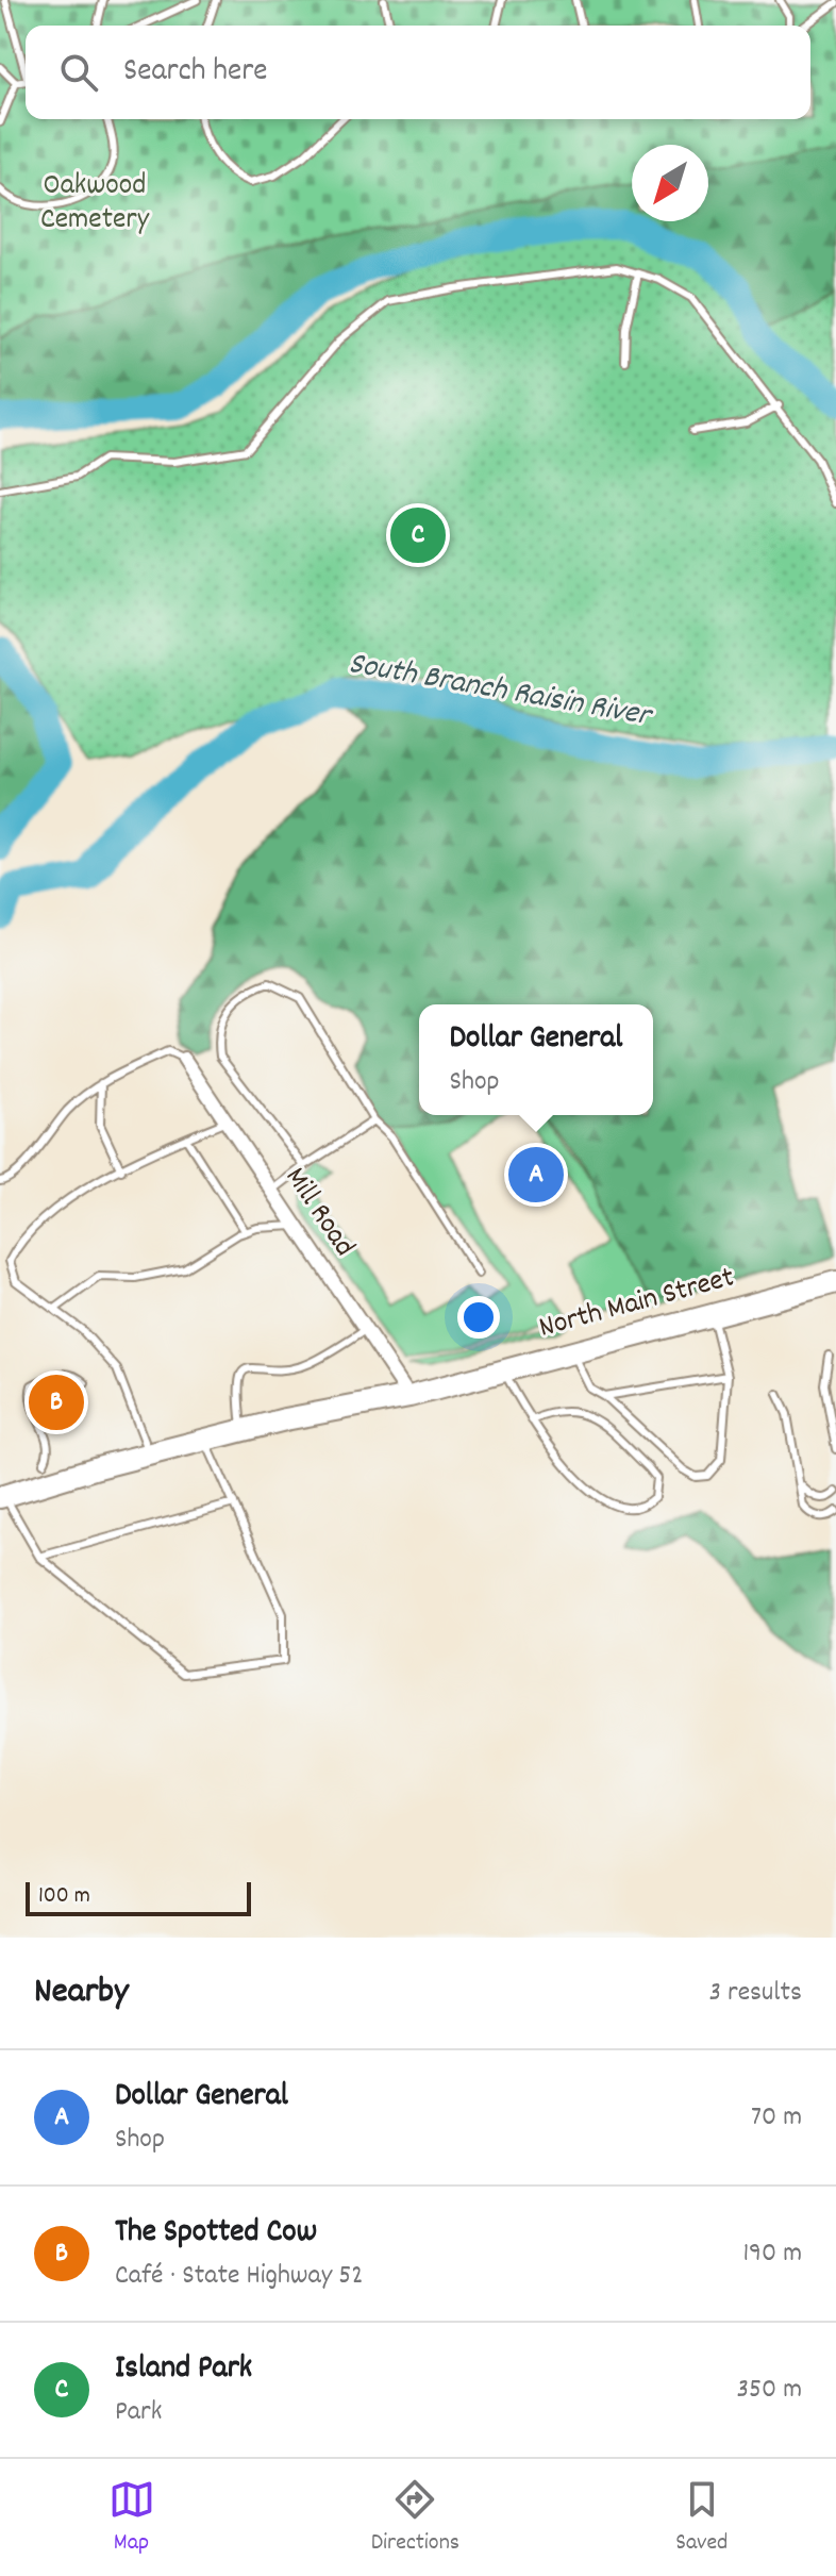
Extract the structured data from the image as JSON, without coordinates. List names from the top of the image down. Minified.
{"streets":{"main road":["North Main Street"],"street":["Mill Road"]},"crossings":[["Mill Road","North Main Street"]],"water":["South Branch Raisin River"],"parks":["Oakwood Cemetery"],"scale_bar":"100 m","north":"bottom left","page":{"search":"Search here","pins":["C","A","B"],"popup":["Dollar General","Shop"],"scale":"100 m","heading":["Nearby","3 results"],"list":[{"mark":"A","name":"Dollar General","note":"Shop","value":"70 m"},{"mark":"B","name":"The Spotted Cow","note":"Café · State Highway 52","value":"190 m"},{"mark":"C","name":"Island Park","note":"Park","value":"350 m"}],"nav":["Map","Directions","Saved"]}}
